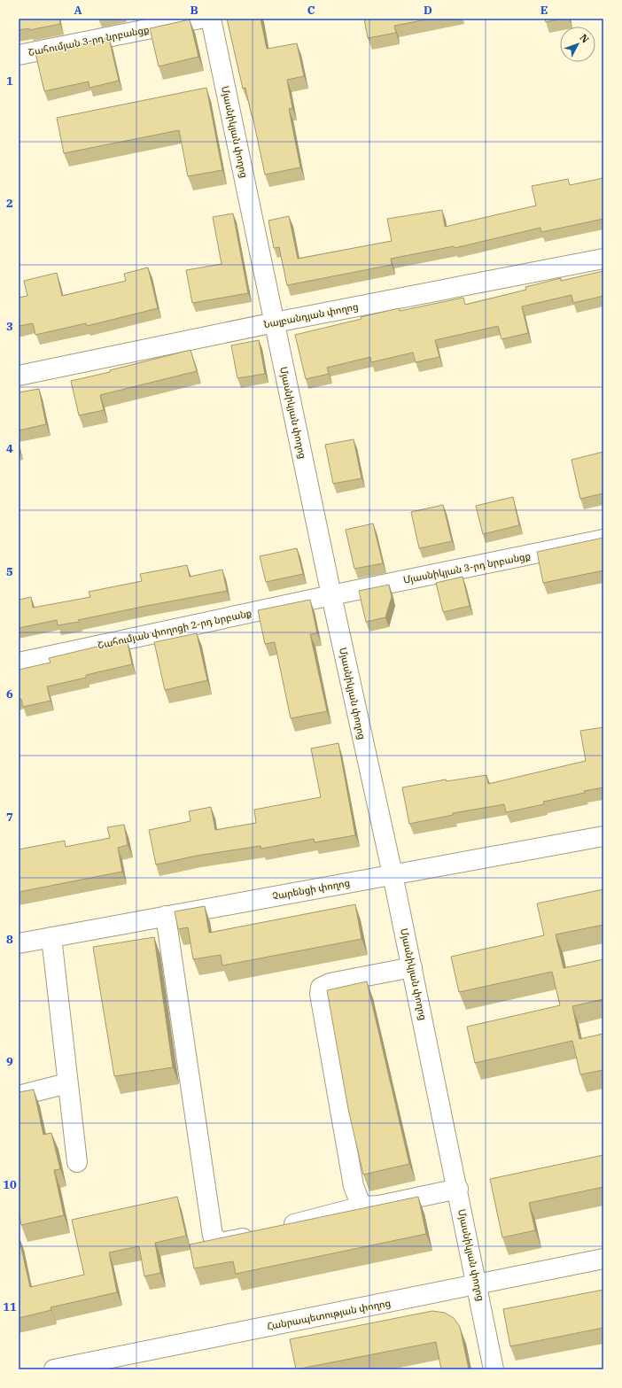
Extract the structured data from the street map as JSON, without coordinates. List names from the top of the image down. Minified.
{"streets":{"street":["Շահումյան 3-րդ նրբանցք","Մյասնիկյան փողոց","Նալբանդյան փողոց","Մյասնիկյան 3-րդ նրբանցք","Շահումյան փողոցի 2-րդ նրբանք","Չարենցի փողոց","Հանրապետության փողոց"]},"crossings":[["Մյասնիկյան փողոց","Նալբանդյան փողոց"],["Մյասնիկյան փողոց","Մյասնիկյան 3-րդ նրբանցք"],["Մյասնիկյան փողոց","Շահումյան փողոցի 2-րդ նրբանք"],["Մյասնիկյան փողոց","Չարենցի փողոց"],["Մյասնիկյան փողոց","Հանրապետության փողոց"],["Մյասնիկյան 3-րդ նրբանցք","Շահումյան փողոցի 2-րդ նրբանք"]],"north":"top right","grid":{"columns":["A","B","C","D","E"],"rows":["1","2","3","4","5","6","7","8","9","10","11"]}}
